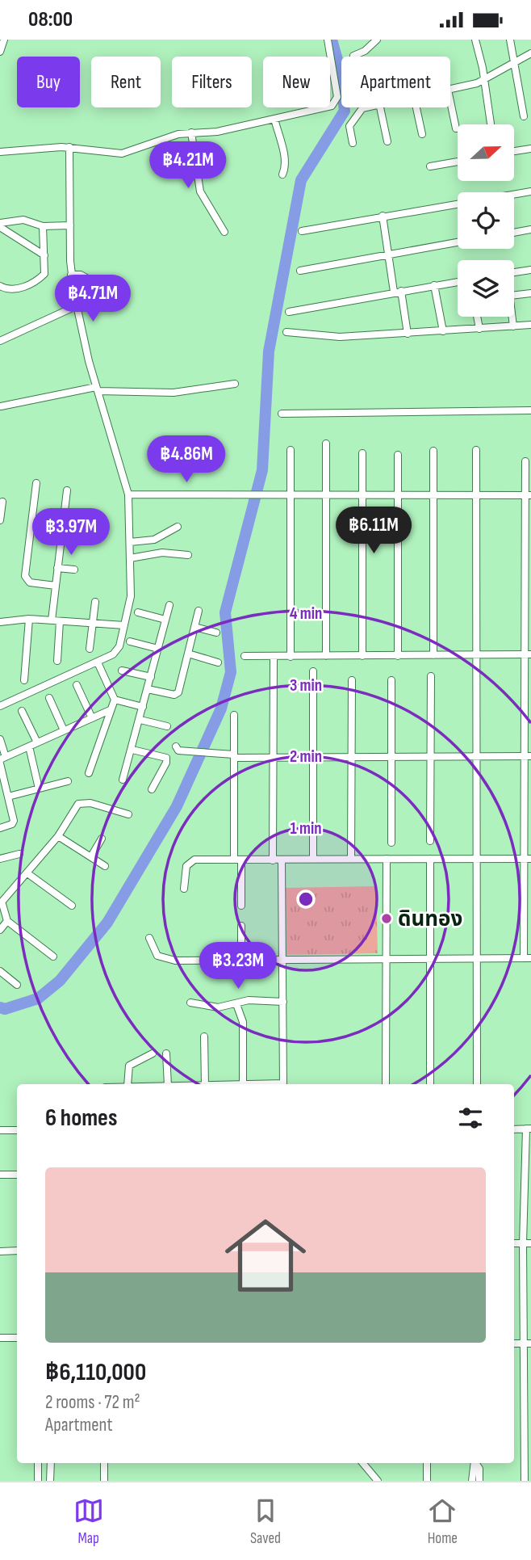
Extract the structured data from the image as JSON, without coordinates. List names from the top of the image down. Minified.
{"places":["ดินทอง"],"north":"right","page":{"status":"08:00","chip":["Buy","Rent","Filters","New","Apartment"],"price":["฿4.21M","฿4.71M","฿4.86M","฿6.11M","฿3.97M","฿3.23M"],"heading":"6 homes","list":[{"name":"฿6,110,000","note":"2 rooms · 72 m² · Apartment"}],"tabs":["Map","Saved","Home"]},"rings":["4 min","3 min","2 min","1 min"]}
